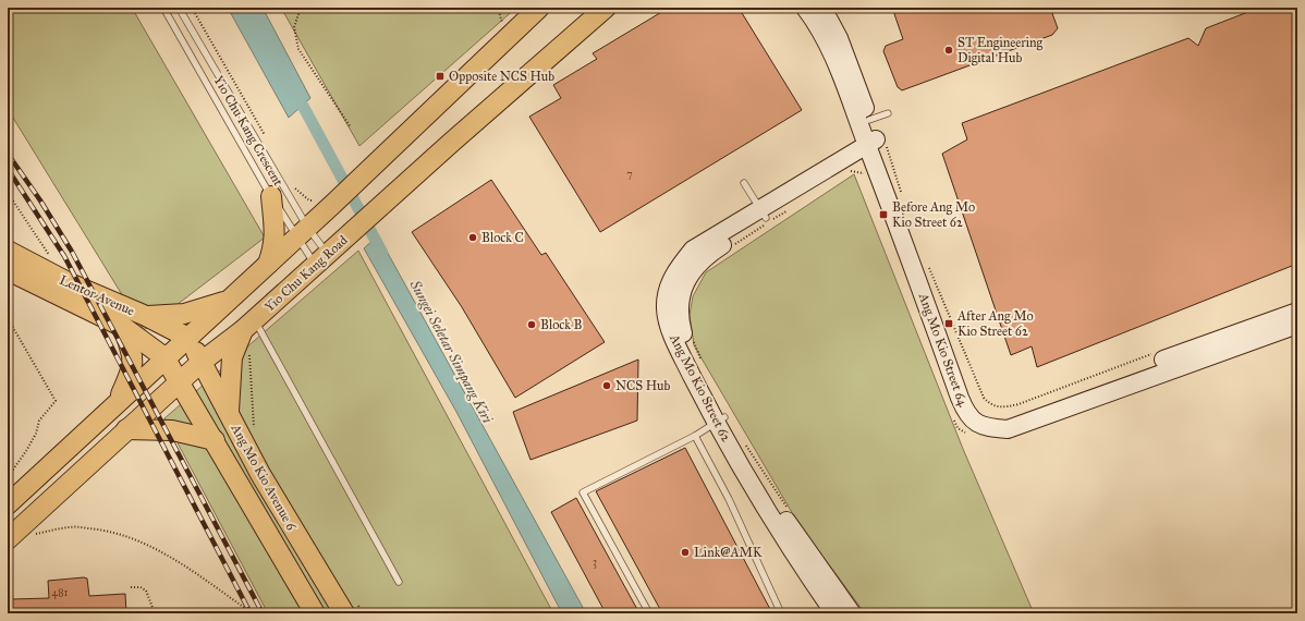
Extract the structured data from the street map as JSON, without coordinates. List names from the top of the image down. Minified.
{"streets":{"main road":["Yio Chu Kang Road","Lentor Avenue","Ang Mo Kio Avenue 6"],"street":["Ang Mo Kio Street 64","Ang Mo Kio Street 62"],"lane":["Yio Chu Kang Crescent"]},"crossings":[["Yio Chu Kang Crescent","Yio Chu Kang Road"],["Yio Chu Kang Road","Ang Mo Kio Avenue 6"],["Lentor Avenue","Ang Mo Kio Avenue 6"],["Ang Mo Kio Street 64","Ang Mo Kio Street 62"]],"water":["Sungei Seletar Simpang Kiri"],"places":{"other":["ST Engineering Digital Hub","Block C","Block B","NCS Hub","Link@AMK"],"transit":["Opposite NCS Hub","Before Ang Mo Kio Street 62","After Ang Mo Kio Street 62"]},"house_numbers":["7","3","481"]}
